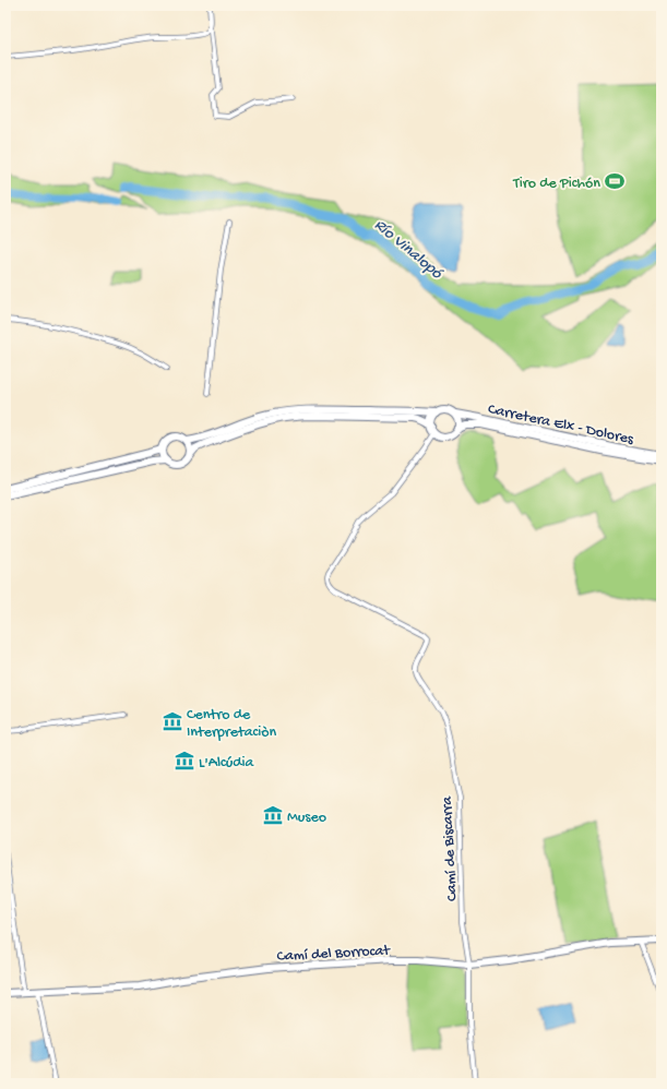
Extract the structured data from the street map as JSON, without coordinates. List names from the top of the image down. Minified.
{"streets":{"main road":["Carretera Elx - Dolores","Camí del Borrocat"],"street":["Camí de Biscarra"]},"crossings":[["Carretera Elx - Dolores","Camí de Biscarra"],["Camí de Biscarra","Camí del Borrocat"]],"water":["Río Vinalopó"],"places":{"sports":["Tiro de Pichón"],"museum":["Centro de Interpretaciòn","L'Alcúdia","Museo"]}}
